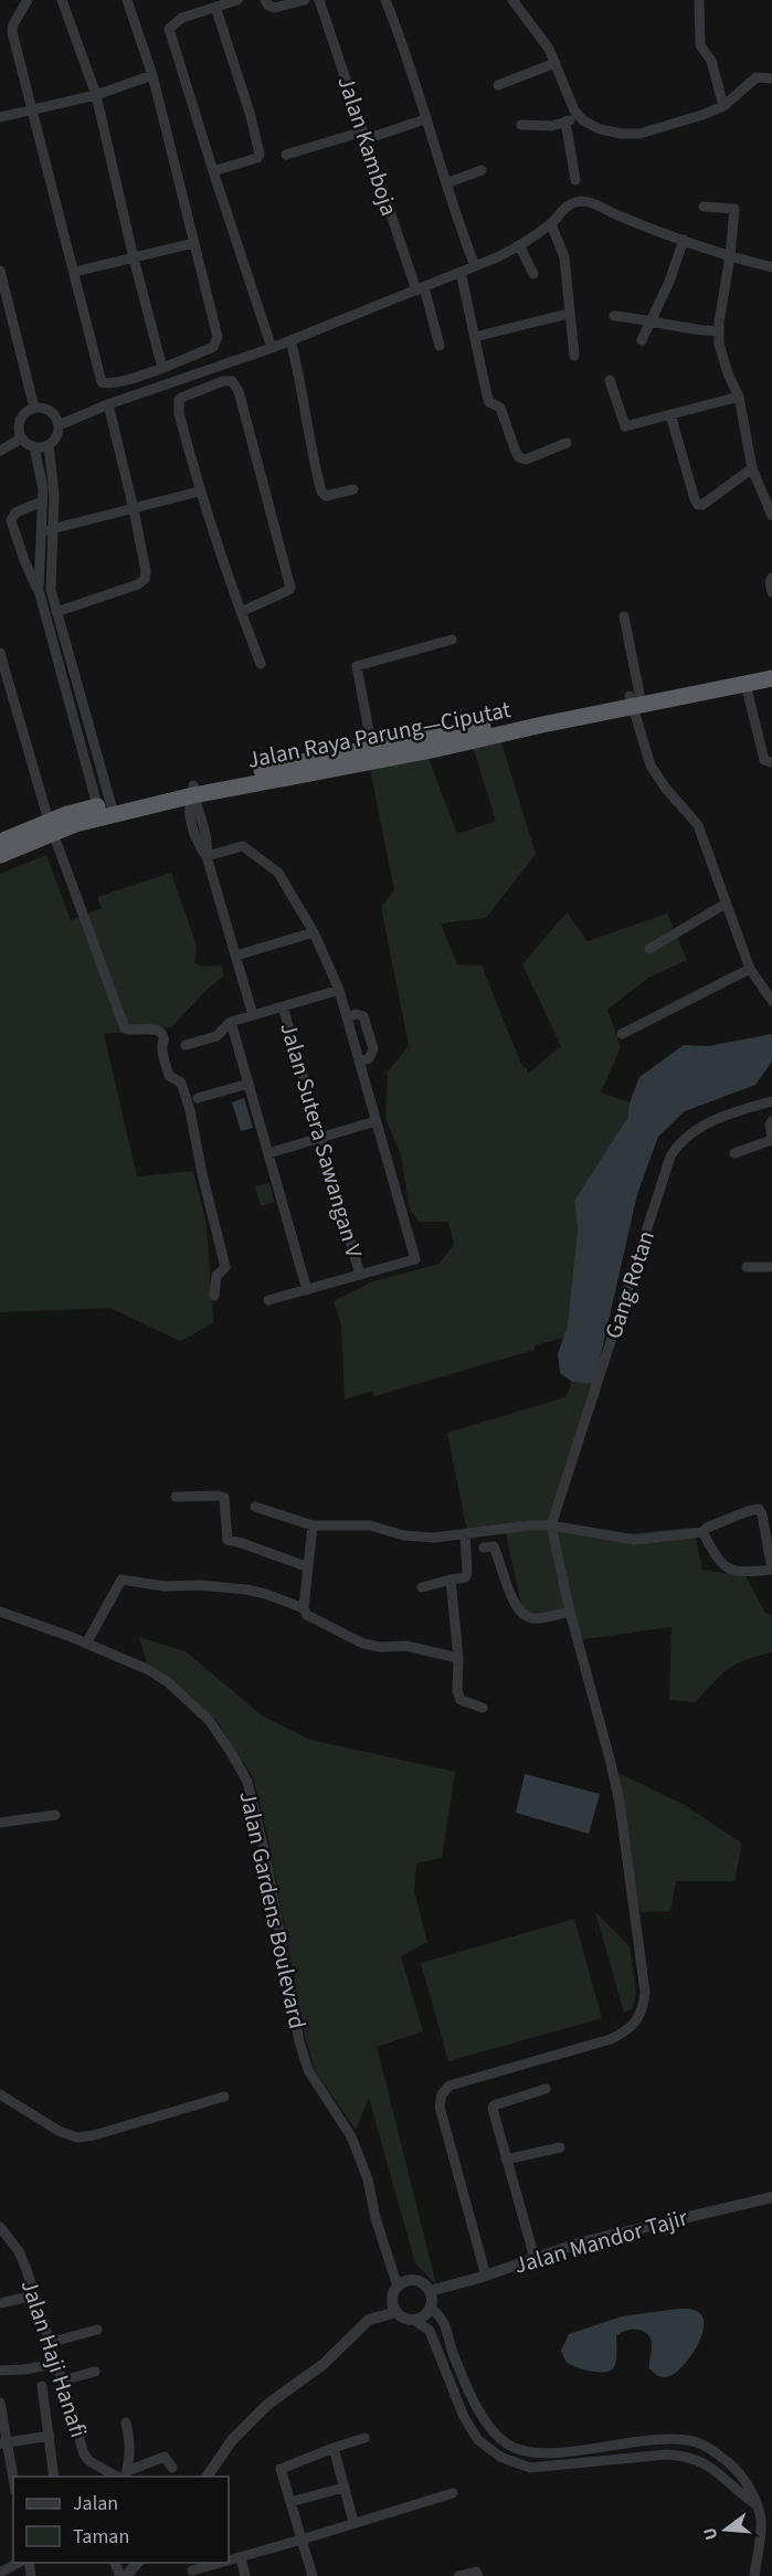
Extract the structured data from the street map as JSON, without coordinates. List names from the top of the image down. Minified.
{"streets":{"highway":["Jalan Raya Parung—Ciputat"],"street":["Jalan Kamboja","Jalan Sutera Sawangan V","Gang Rotan","Jalan Gardens Boulevard","Jalan Mandor Tajir","Jalan Haji Hanafi"]},"crossings":[["Jalan Gardens Boulevard","Jalan Mandor Tajir"]],"legend":["Jalan","Taman"],"north":"left"}
